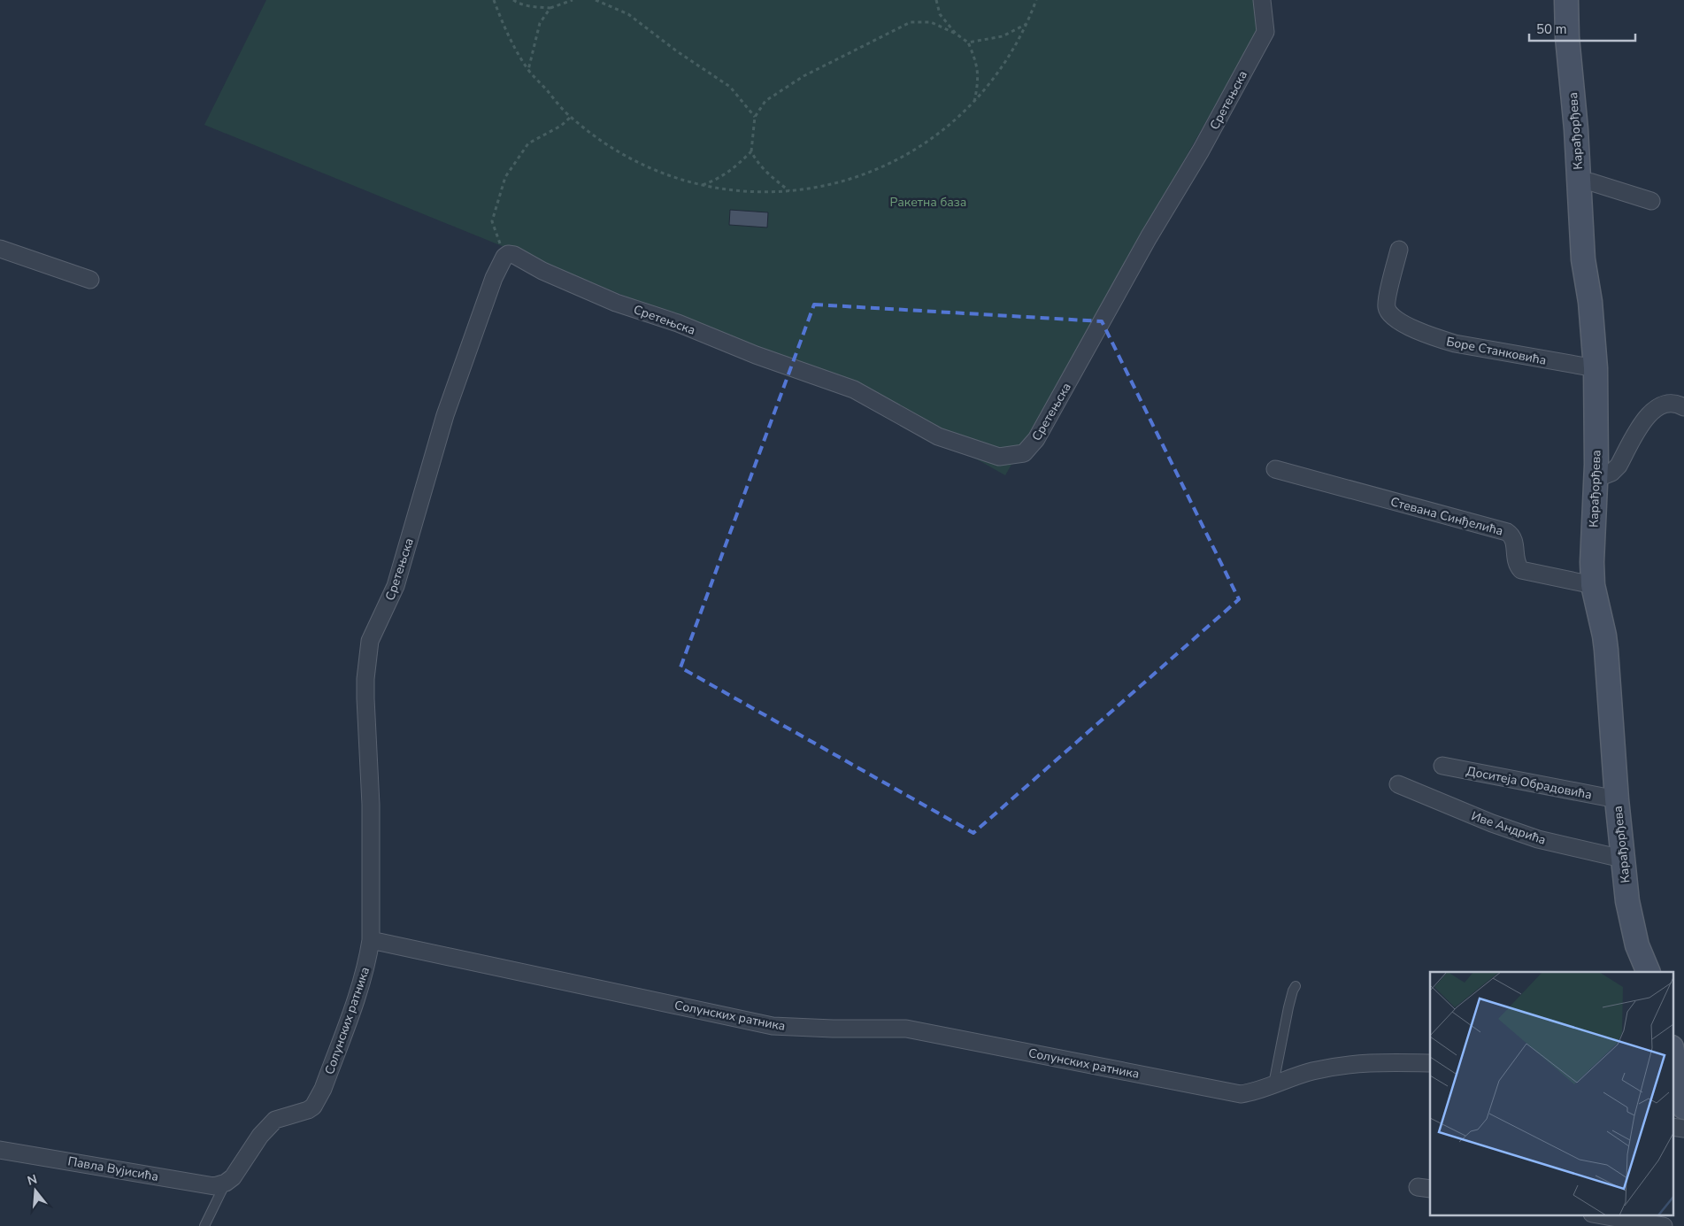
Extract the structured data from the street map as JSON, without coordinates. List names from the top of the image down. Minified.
{"streets":{"street":["Сретењска","Карађорђева","Боре Станковића","Стевана Синђелића","Доситеја Обрадовића","Иве Андрића","Солунских ратника","Павла Вујисића"]},"crossings":[["Сретењска","Солунских ратника"],["Карађорђева","Боре Станковића"],["Карађорђева","Стевана Синђелића"],["Карађорђева","Доситеја Обрадовића"],["Карађорђева","Иве Андрића"],["Солунских ратника","Павла Вујисића"]],"parks":["Ракетна база"],"scale_bar":"50 m","north":"top"}
